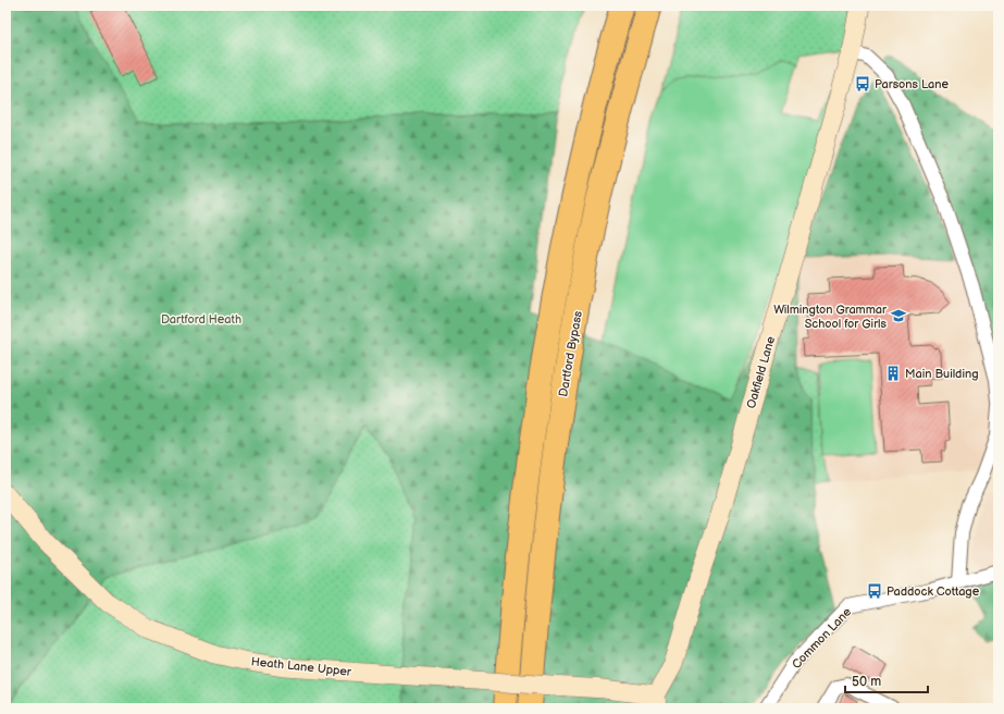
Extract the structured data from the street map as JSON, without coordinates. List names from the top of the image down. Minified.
{"streets":{"highway":["Dartford Bypass"],"street":["Oakfield Lane","Common Lane","Heath Lane Upper"]},"crossings":[["Oakfield Lane","Heath Lane Upper"]],"parks":["Dartford Heath"],"places":{"bus stop":["Parsons Lane","Paddock Cottage"],"school or university":["Wilmington Grammar School for Girls"],"building":["Main Building"]},"scale_bar":"50 m"}
